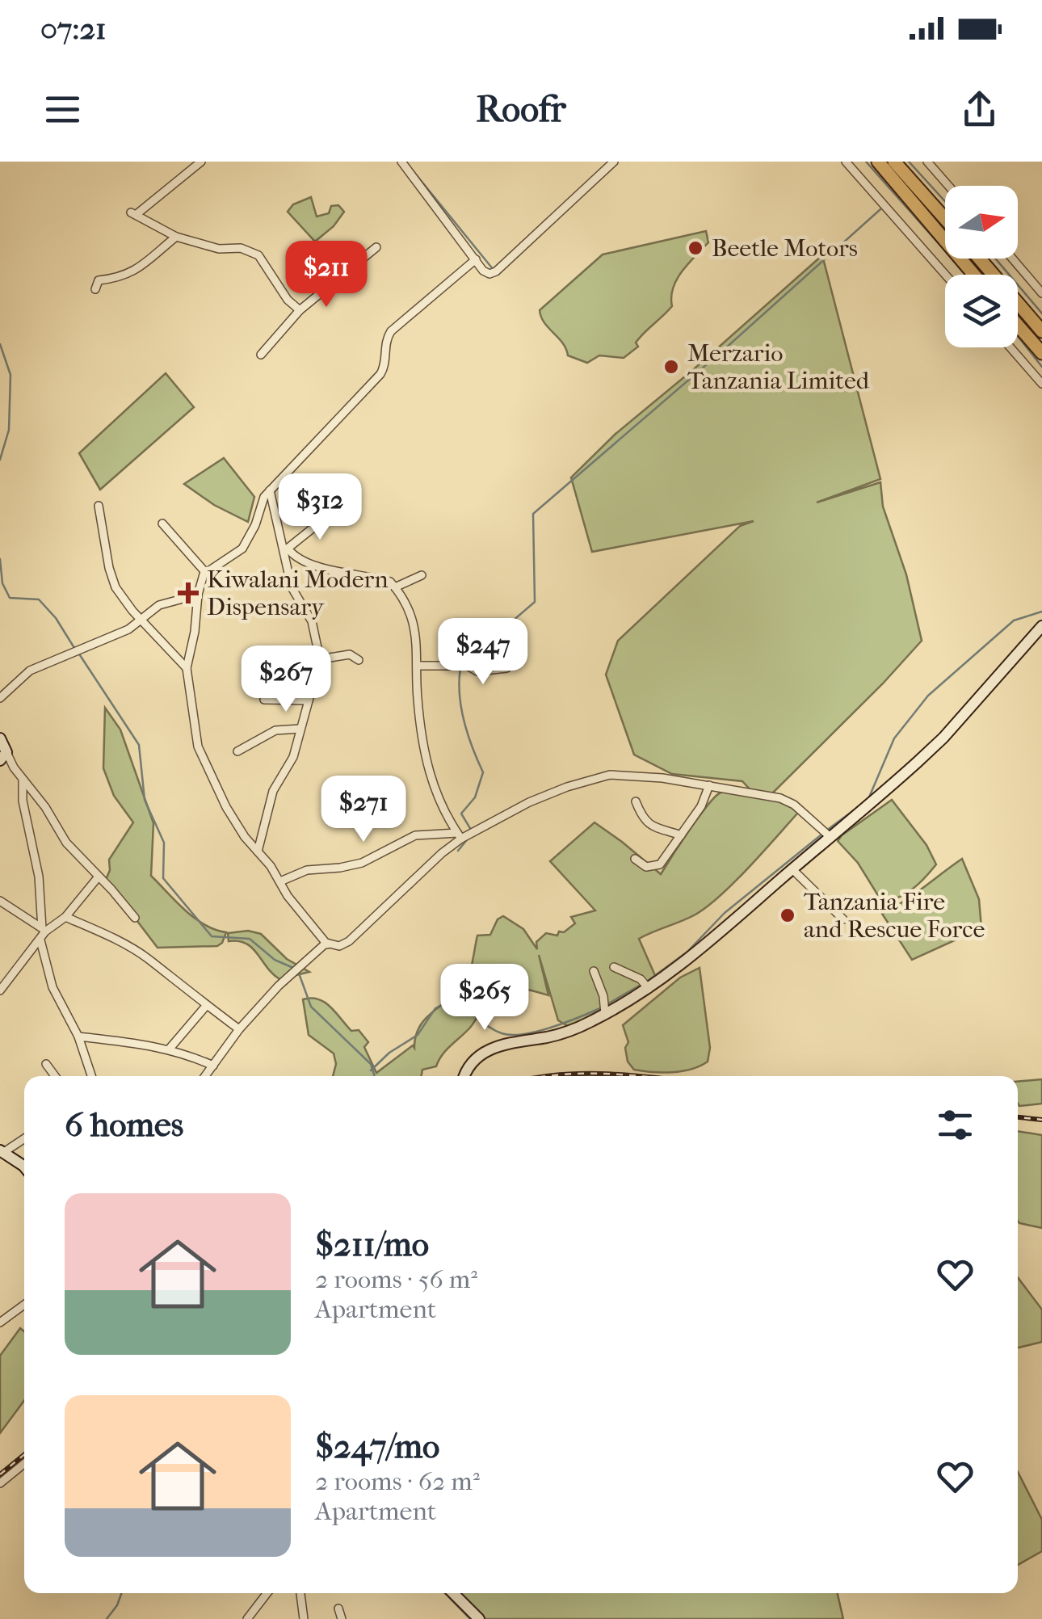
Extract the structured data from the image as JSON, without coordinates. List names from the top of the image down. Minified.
{"places":{"other":["Beetle Motors","Merzario Tanzania Limited","Tanzania Fire and Rescue Force"],"health":["Kiwalani Modern Dispensary"]},"north":"right","page":{"status":"07:21","header":"Roofr","price":["$211","$312","$247","$267","$271","$265"],"heading":"6 homes","list":[{"name":"$211/mo","note":"2 rooms · 56 m² · Apartment"},{"name":"$247/mo","note":"2 rooms · 62 m² · Apartment"}]}}
